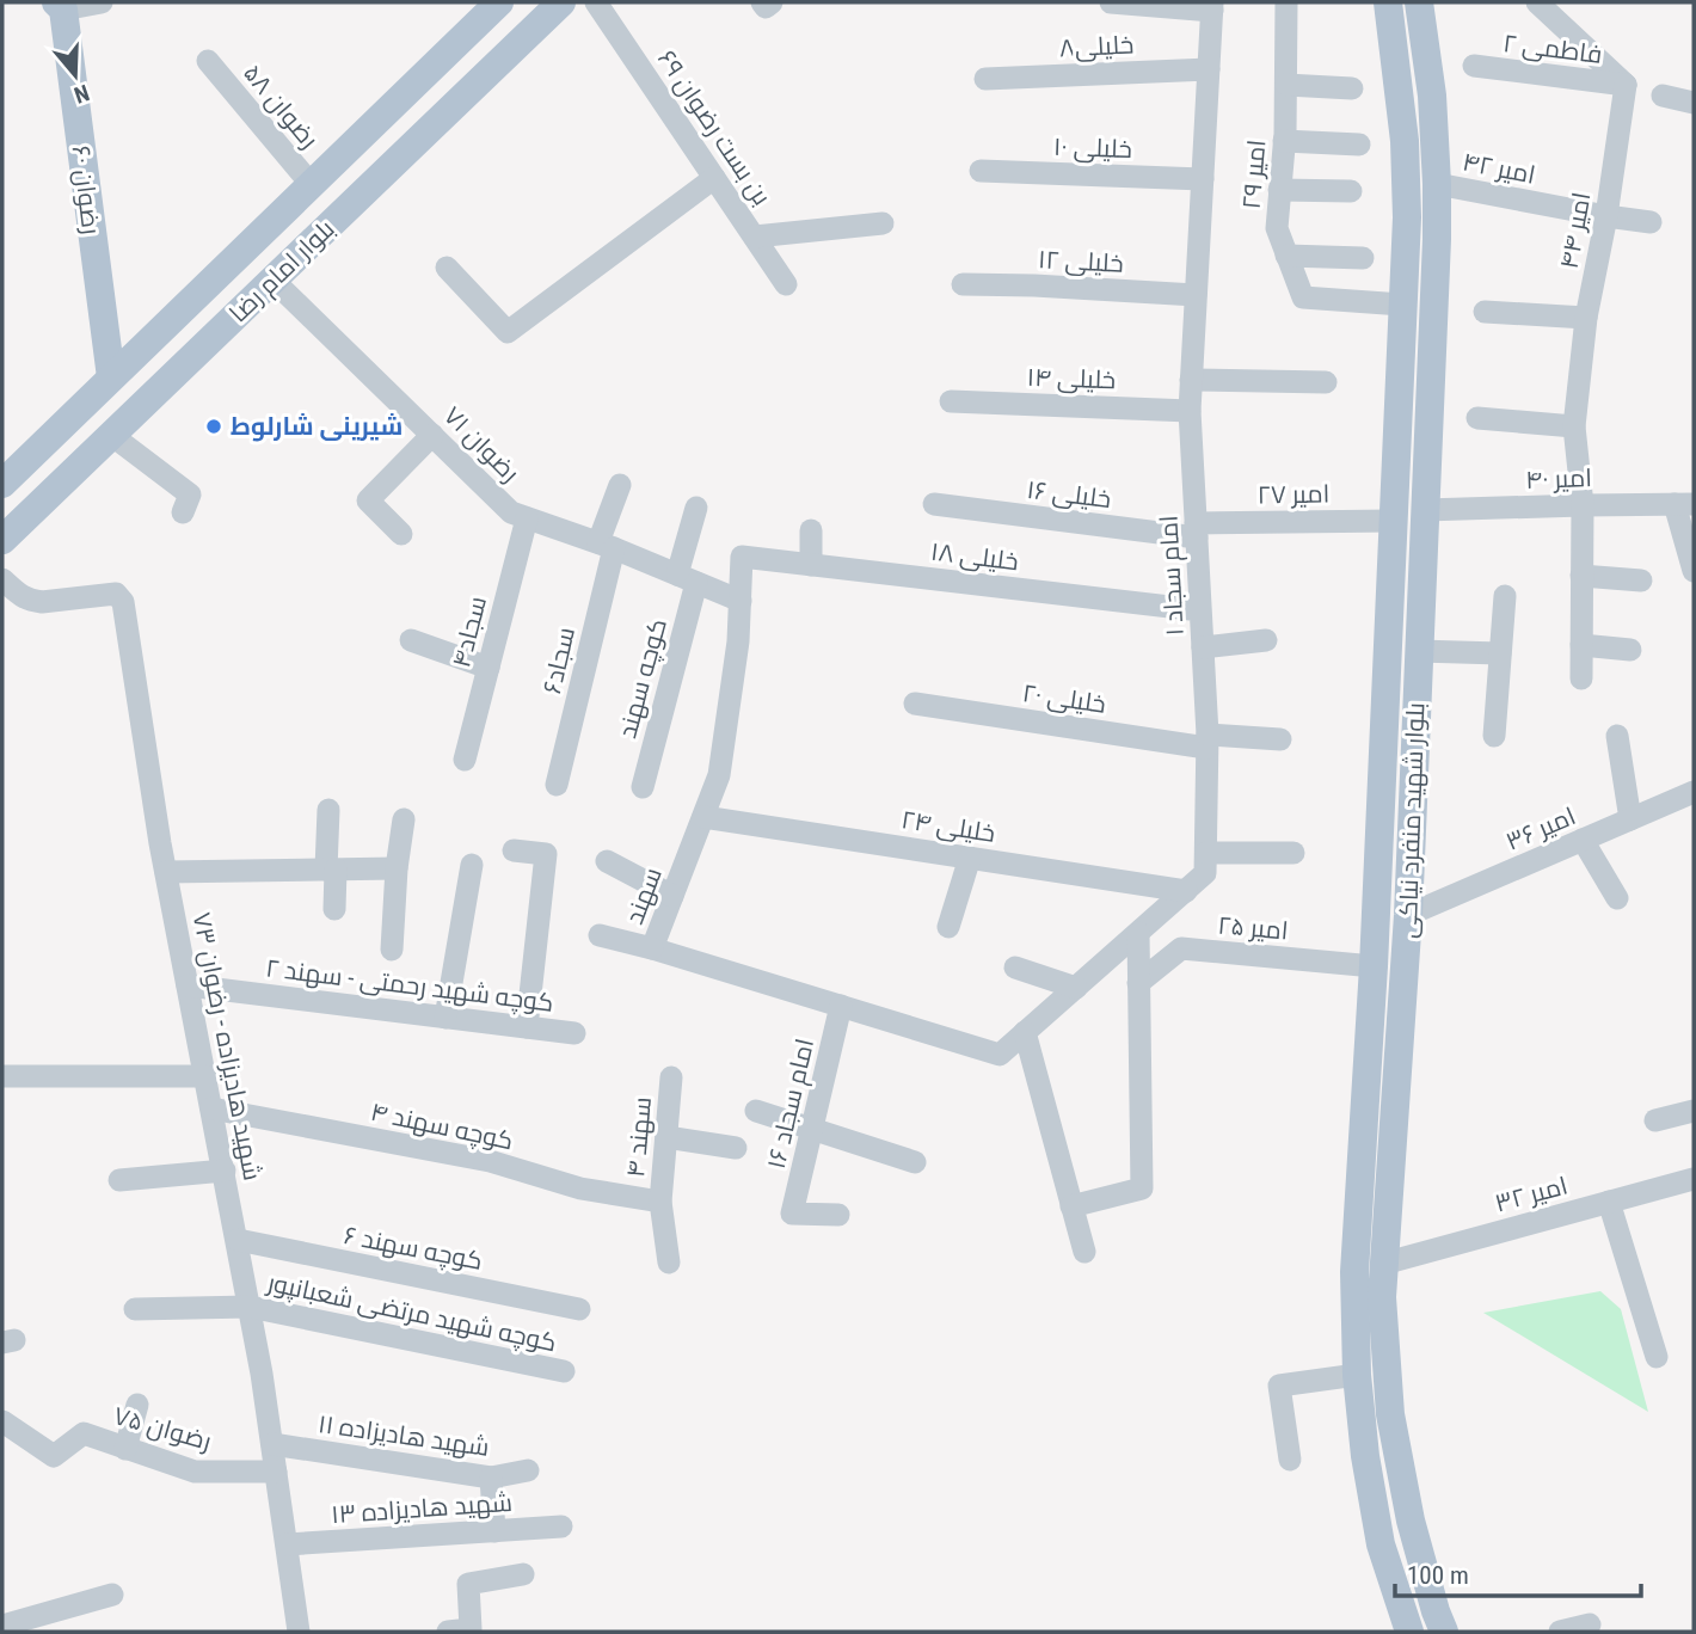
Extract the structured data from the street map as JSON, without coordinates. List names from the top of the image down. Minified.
{"streets":{"main road":["رضوان ۶۰","بلوار امام رضا","بلوار شهید منفرد نیاکی"],"street":["خلیلی۸","فاطمی ۲","رضوان ۵۸","بن بست رضوان ۶۹","خلیلی ۱۰","امیر ۴۲","امیر ۲۹","امیر ۴۴","خلیلی ۱۲","خلیلی ۱۴","رضوان ۷۱","امیر ۴۰","خلیلی ۱۶","امیر ۲۷","خلیلی ۱۸","امام سجاد ۱","سجاد۴","سجاد۶","كوچه سهند","خلیلی ۲۰","خلیلی ۲۴","امیر ۳۶","سهند","امیر ۲۵","کوچه شهید رحمتی - سهند ۲","شهید هادیزاده - رضوان ۷۳","امام سجاد ۱۶","کوچه سهند ۴","سهند ۴","امیر ۳۲","کوچه سهند ۶","کوچه شهید مرتضی شعبانپور","رضوان ۷۵","شهید هادیزاده ۱۱","شهید هادیزاده ۱۳"]},"crossings":[["خلیلی۸","امام سجاد ۱"],["فاطمی ۲","امیر ۴۴"],["رضوان ۵۸","بلوار امام رضا"],["خلیلی ۱۰","امام سجاد ۱"],["امیر ۴۲","امیر ۴۴"],["امیر ۴۲","بلوار شهید منفرد نیاکی"],["امیر ۲۹","بلوار شهید منفرد نیاکی"],["رضوان ۶۰","بلوار امام رضا"],["امیر ۴۴","امیر ۴۰"],["خلیلی ۱۲","امام سجاد ۱"],["بلوار امام رضا","رضوان ۷۱"],["خلیلی ۱۴","امام سجاد ۱"],["رضوان ۷۱","سجاد۴"],["رضوان ۷۱","سجاد۶"],["رضوان ۷۱","كوچه سهند"],["رضوان ۷۱","سهند"],["امیر ۴۰","بلوار شهید منفرد نیاکی"],["خلیلی ۱۶","امیر ۲۷"],["خلیلی ۱۶","امام سجاد ۱"],["امیر ۲۷","امام سجاد ۱"],["امیر ۲۷","بلوار شهید منفرد نیاکی"],["خلیلی ۱۸","امام سجاد ۱"],["خلیلی ۱۸","سهند"],["امام سجاد ۱","خلیلی ۲۰"],["امام سجاد ۱","خلیلی ۲۴"],["امام سجاد ۱","سهند"],["بلوار شهید منفرد نیاکی","امیر ۳۶"],["بلوار شهید منفرد نیاکی","امیر ۲۵"],["بلوار شهید منفرد نیاکی","امیر ۳۲"],["خلیلی ۲۴","سهند"],["سهند","امام سجاد ۱۶"],["کوچه شهید رحمتی - سهند ۲","شهید هادیزاده - رضوان ۷۳"],["شهید هادیزاده - رضوان ۷۳","کوچه سهند ۴"],["شهید هادیزاده - رضوان ۷۳","کوچه سهند ۶"],["شهید هادیزاده - رضوان ۷۳","کوچه شهید مرتضی شعبانپور"],["شهید هادیزاده - رضوان ۷۳","رضوان ۷۵"],["شهید هادیزاده - رضوان ۷۳","شهید هادیزاده ۱۱"],["شهید هادیزاده - رضوان ۷۳","شهید هادیزاده ۱۳"],["کوچه سهند ۴","سهند ۴"]],"places":["شیرینی شارلوط"],"scale_bar":"100 m","north":"bottom"}
